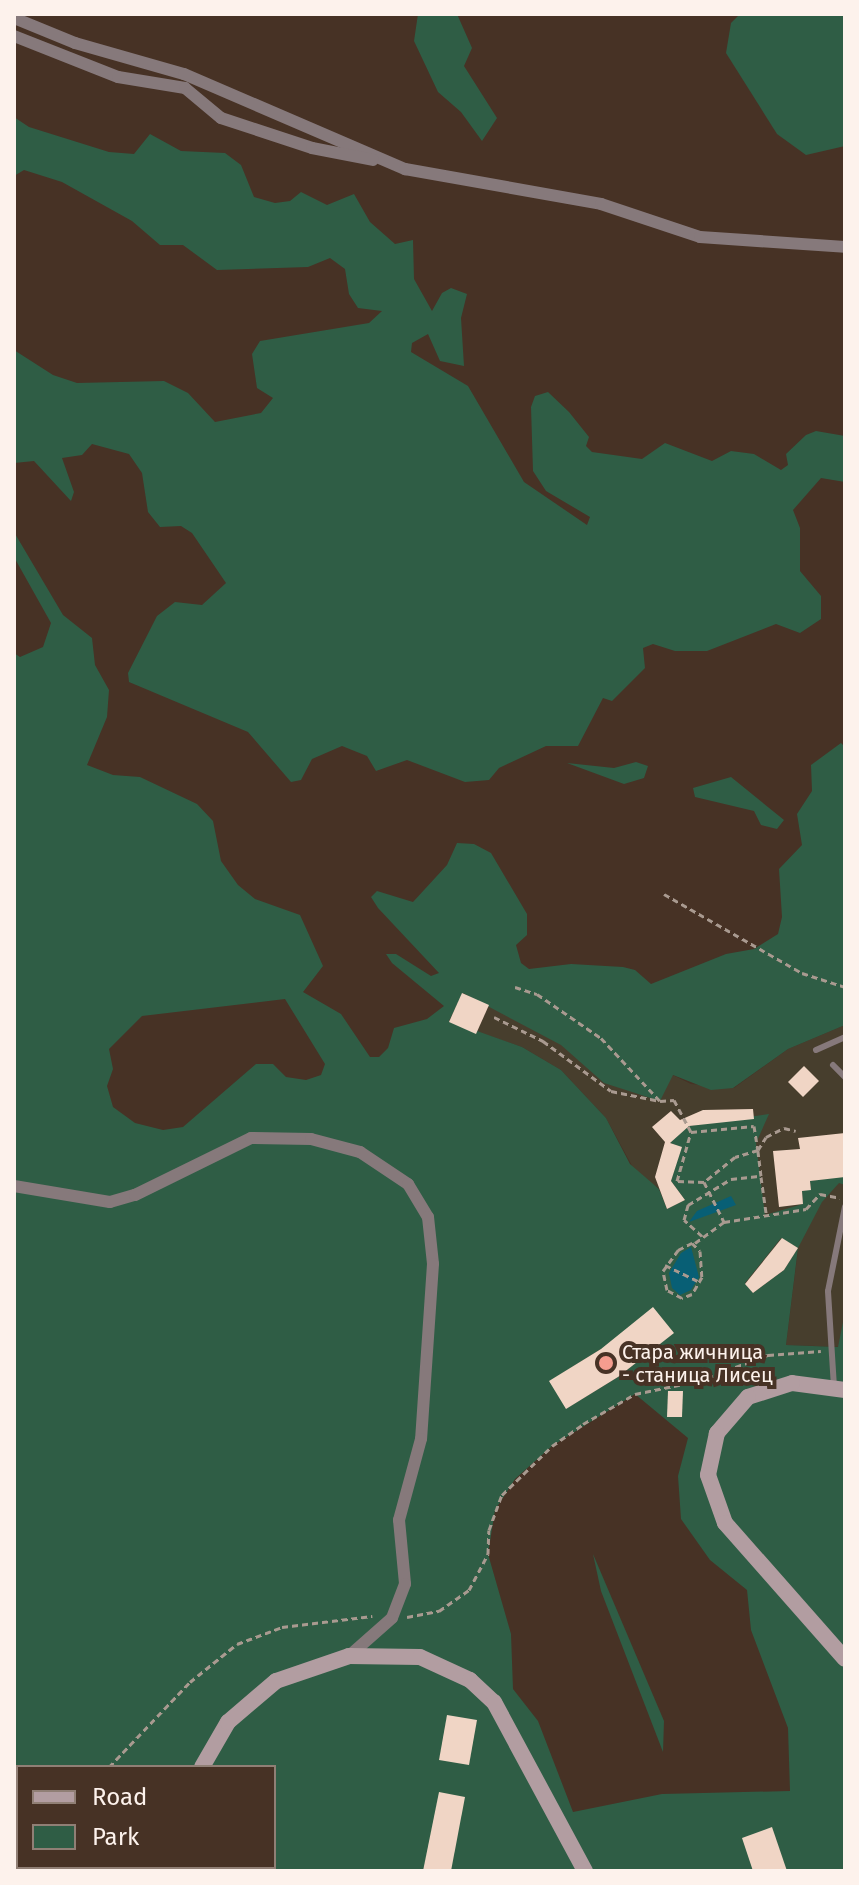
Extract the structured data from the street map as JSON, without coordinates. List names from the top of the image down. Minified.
{"places":["Стара жичница - станица Лисец"],"legend":["Road","Park"]}
